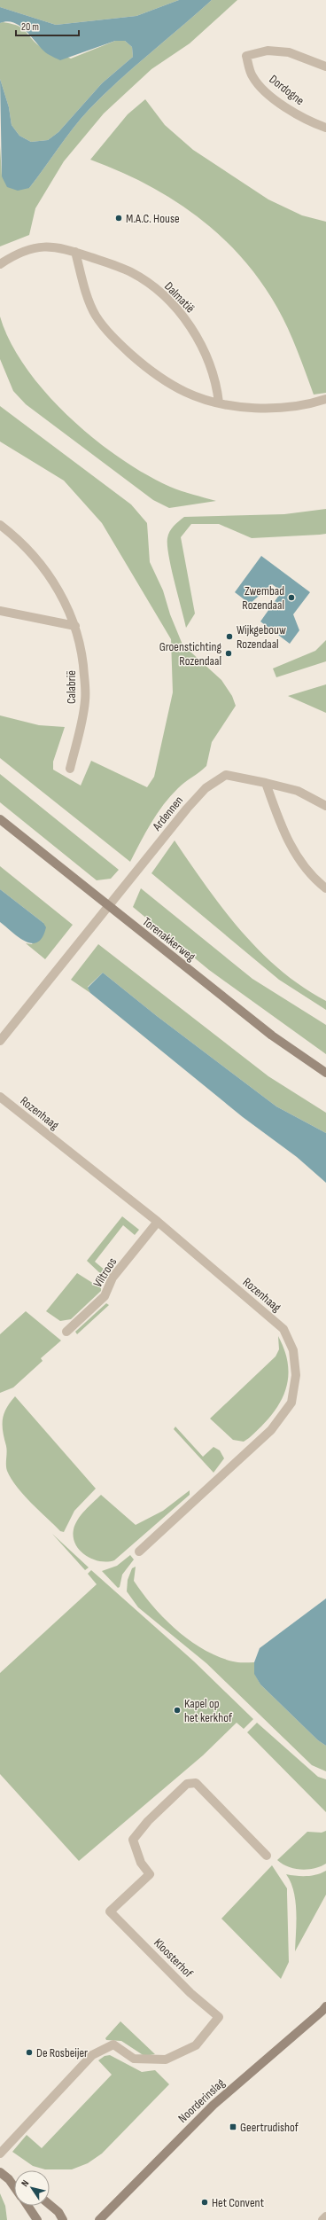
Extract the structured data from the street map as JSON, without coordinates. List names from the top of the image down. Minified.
{"streets":{"street":["Dordogne","Dalmatië","Calabrië","Ardennen","Torenakkerweg","Rozenhaag","Viltroos","Kloosterhof","Noorderinslag"]},"crossings":[["Ardennen","Torenakkerweg"],["Rozenhaag","Viltroos"]],"places":{"other":["M.A.C. House","Zwembad Rozendaal","Wijkgebouw Rozendaal","Groenstichting Rozendaal","Kapel op het kerkhof","De Rosbeijer","Het Convent"],"transit":["Geertrudishof"]},"scale_bar":"20 m","north":"top left"}
